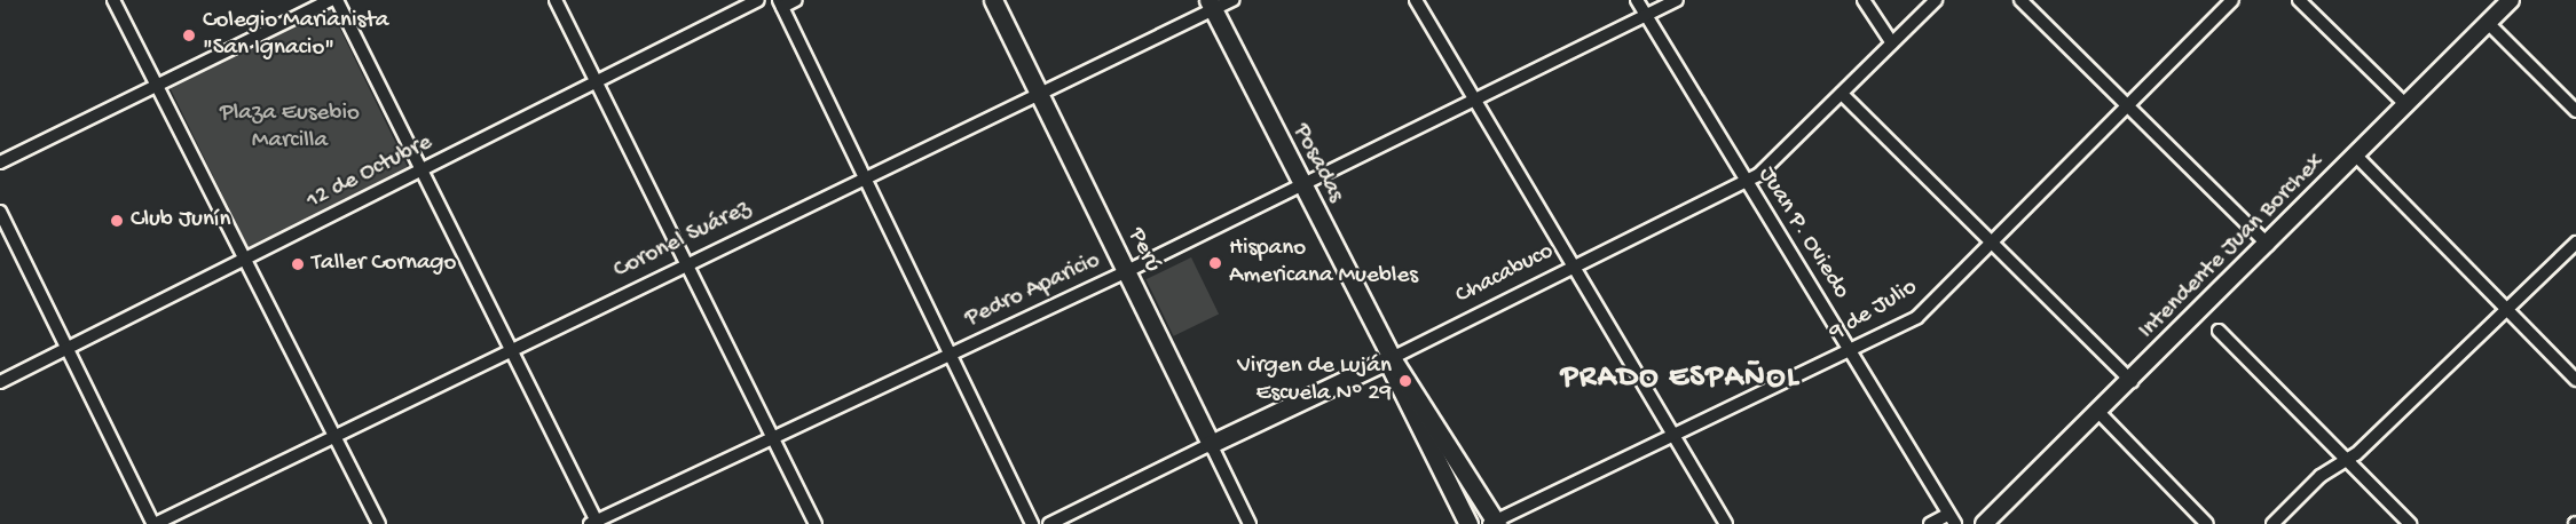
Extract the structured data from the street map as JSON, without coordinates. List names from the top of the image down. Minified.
{"streets":{"main road":["Posadas","Perú","Chacabuco"],"street":["12 de Octubre","Juan P. Oviedo","Coronel Suárez","Intendente Juan Borchex","Pedro Aparicio","9 de Julio"]},"crossings":[["Posadas","Coronel Suárez"],["Posadas","Chacabuco"],["Posadas","Pedro Aparicio"],["Posadas","9 de Julio"],["Juan P. Oviedo","Chacabuco"],["Juan P. Oviedo","Pedro Aparicio"],["Juan P. Oviedo","9 de Julio"],["Coronel Suárez","Perú"],["Perú","Chacabuco"],["Perú","Pedro Aparicio"]],"districts":["PRADO ESPAÑOL"],"parks":["Plaza Eusebio Marcilla"],"places":["Colegio Marianista \"San Ignacio\"","Club Junín","Hispano Americana Muebles","Taller Cornago","Virgen de Luján Escuela Nº 29"]}
